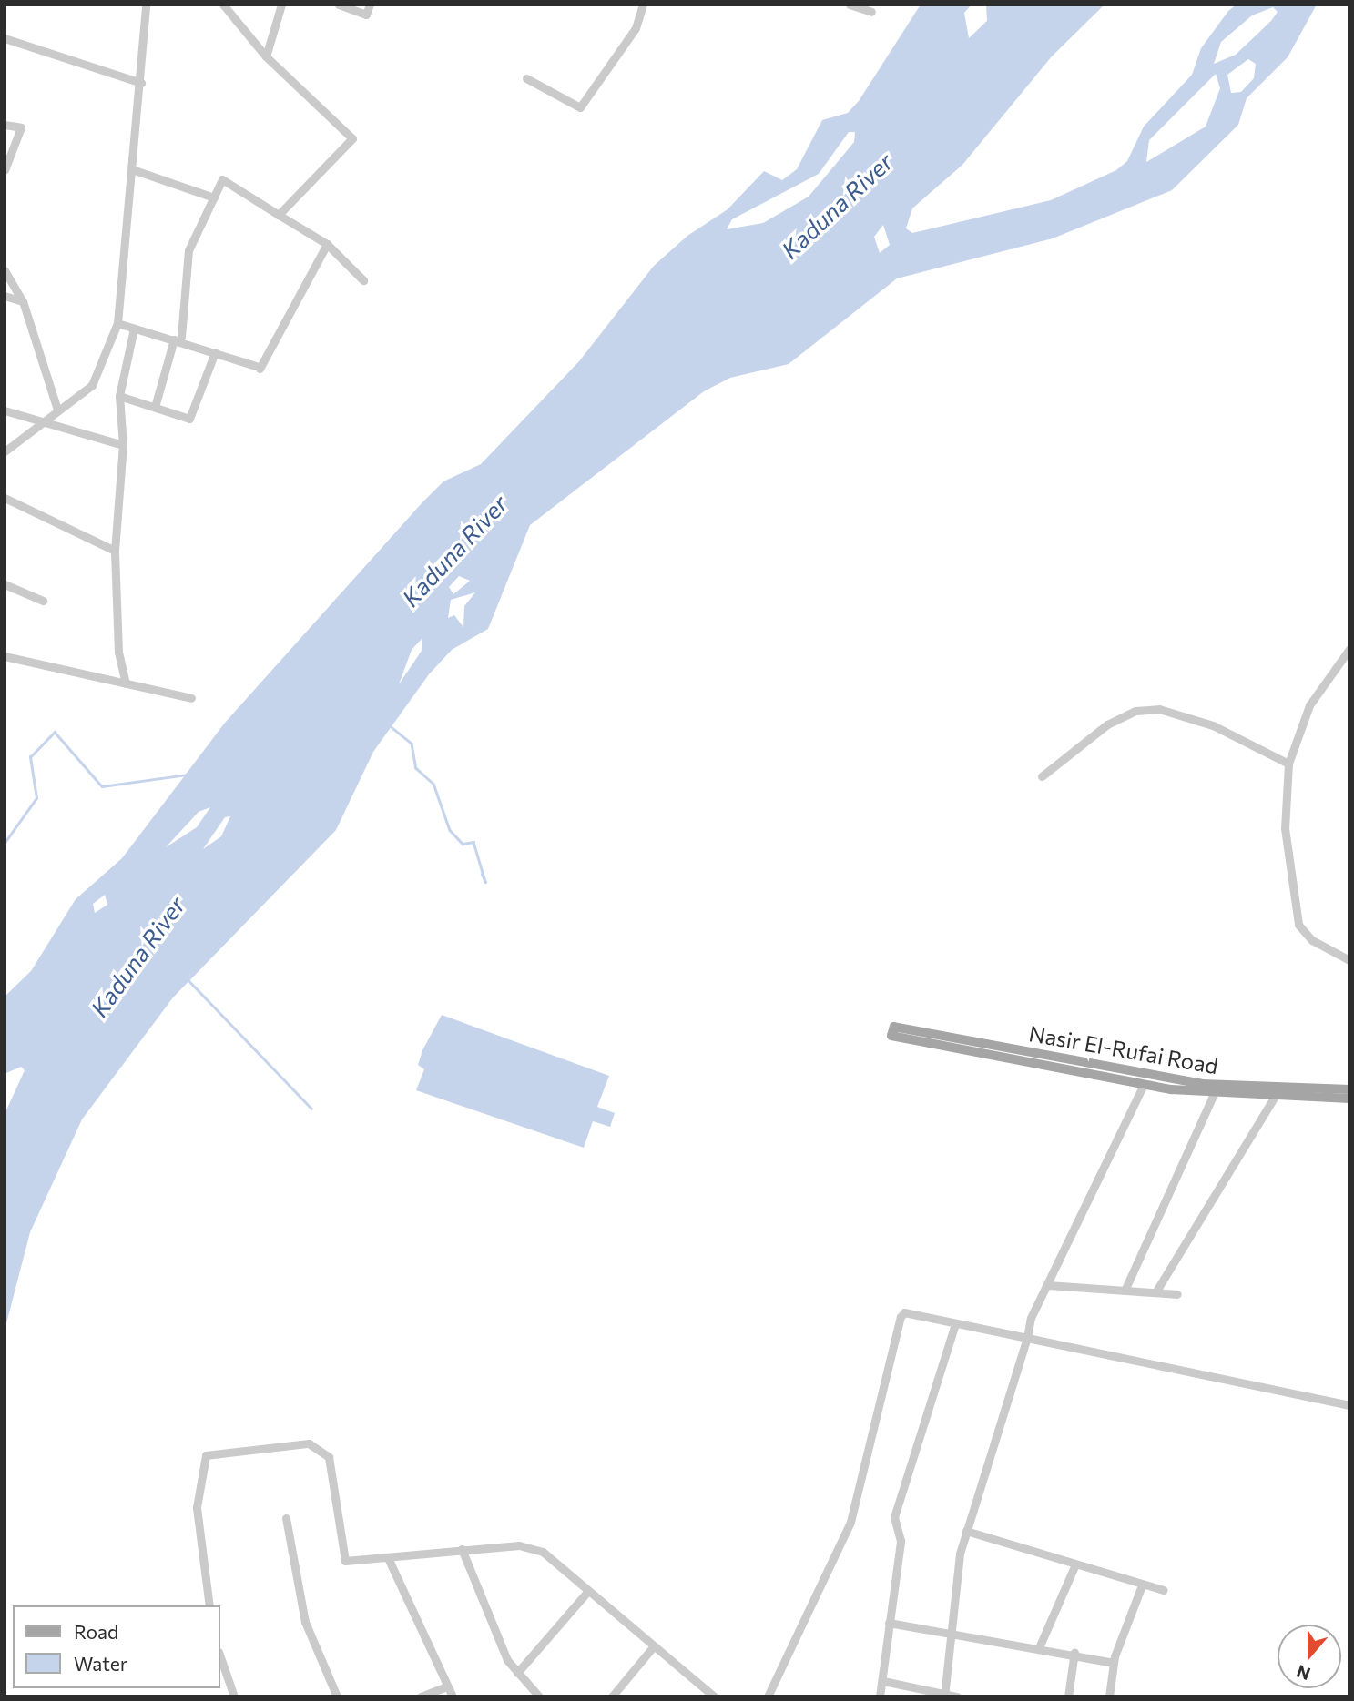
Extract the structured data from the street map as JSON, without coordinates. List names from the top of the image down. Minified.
{"streets":{"main road":["Nasir El-Rufai Road"]},"water":["Kaduna River"],"legend":["Road","Water"],"north":"bottom"}
